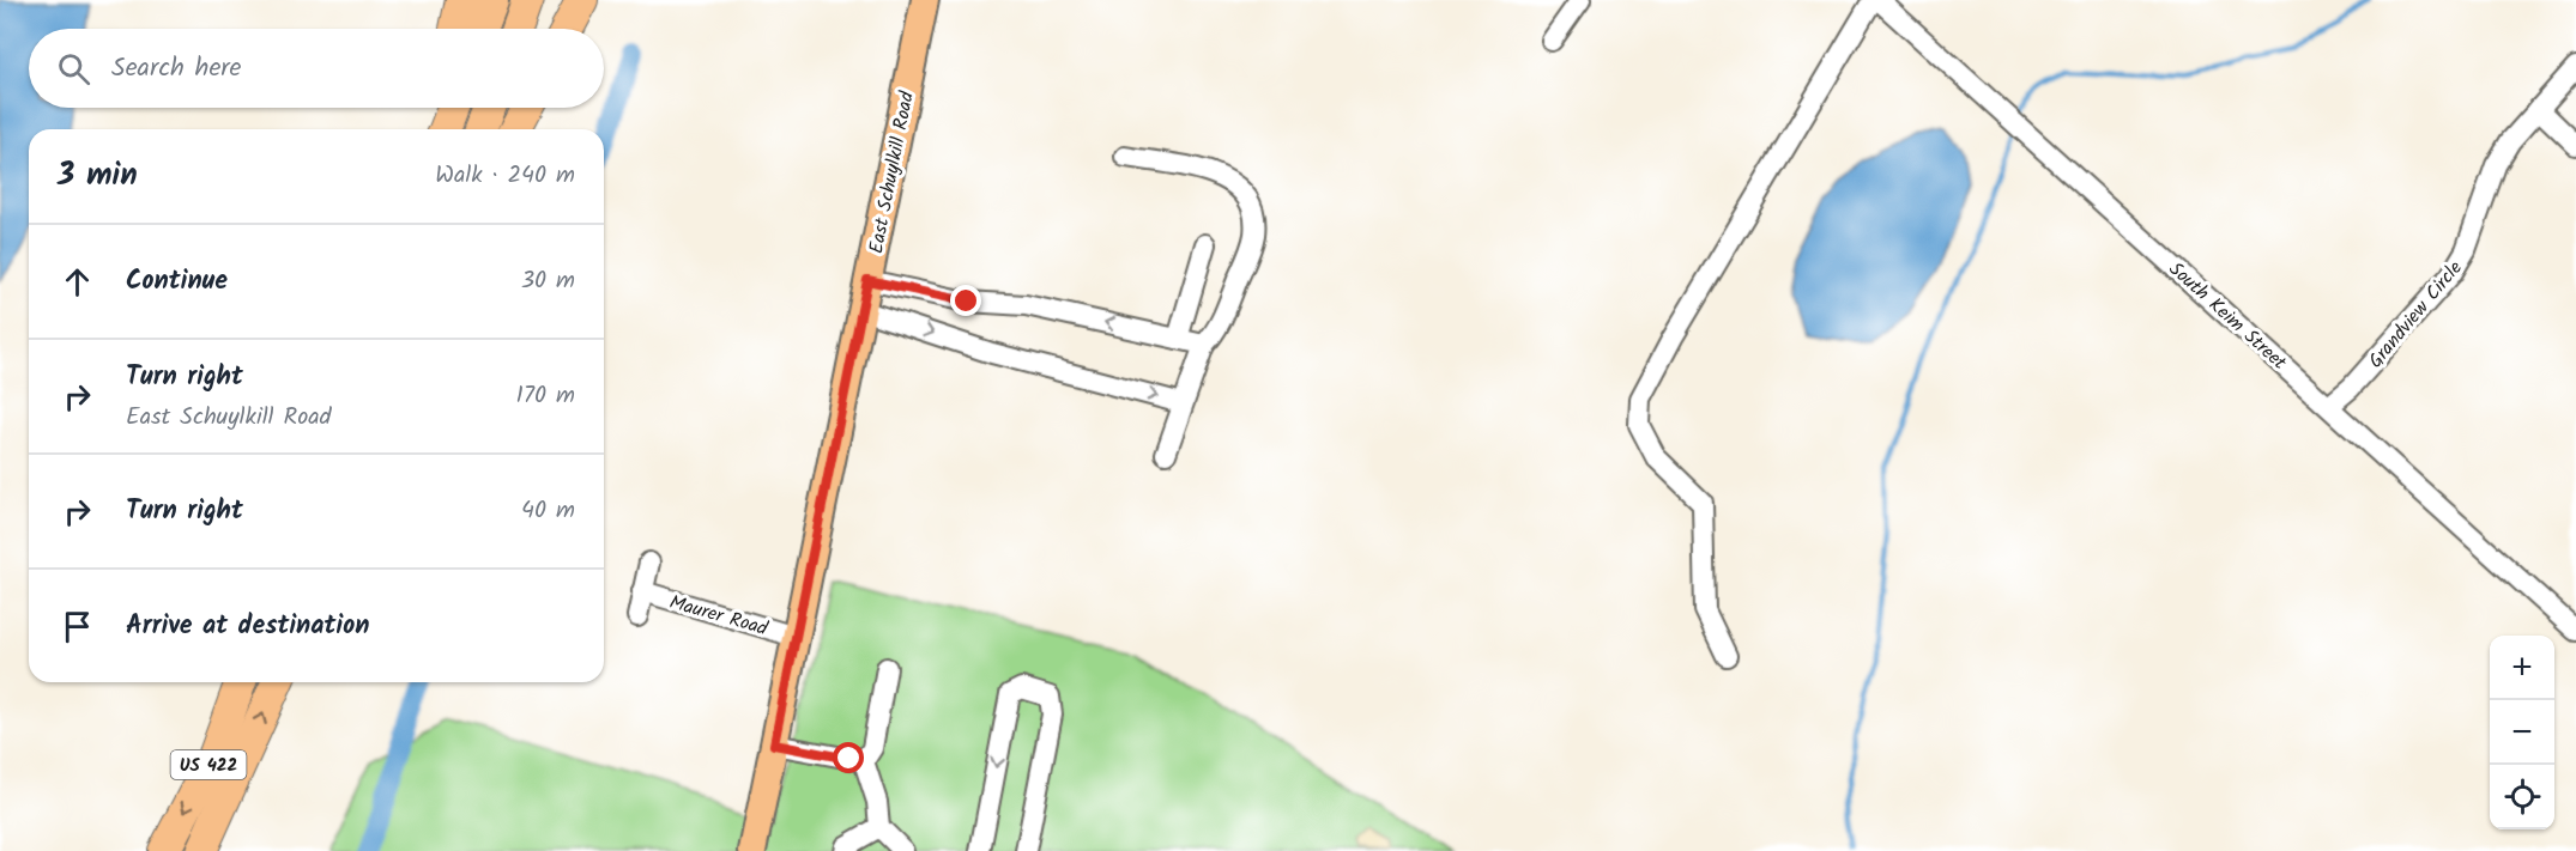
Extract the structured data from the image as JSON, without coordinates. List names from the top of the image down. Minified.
{"streets":{"highway":["US 422"],"main road":["East Schuylkill Road"],"street":["Grandview Circle","South Keim Street","Maurer Road"]},"crossings":[["East Schuylkill Road","Maurer Road"],["Grandview Circle","South Keim Street"]],"page":{"search":"Search here","heading":["3 min","Walk · 240 m"],"list":[["Continue","30 m"],["Turn right","East Schuylkill Road","170 m"],["Turn right","40 m"],"Arrive at destination"],"map_buttons":["+","−"]}}
